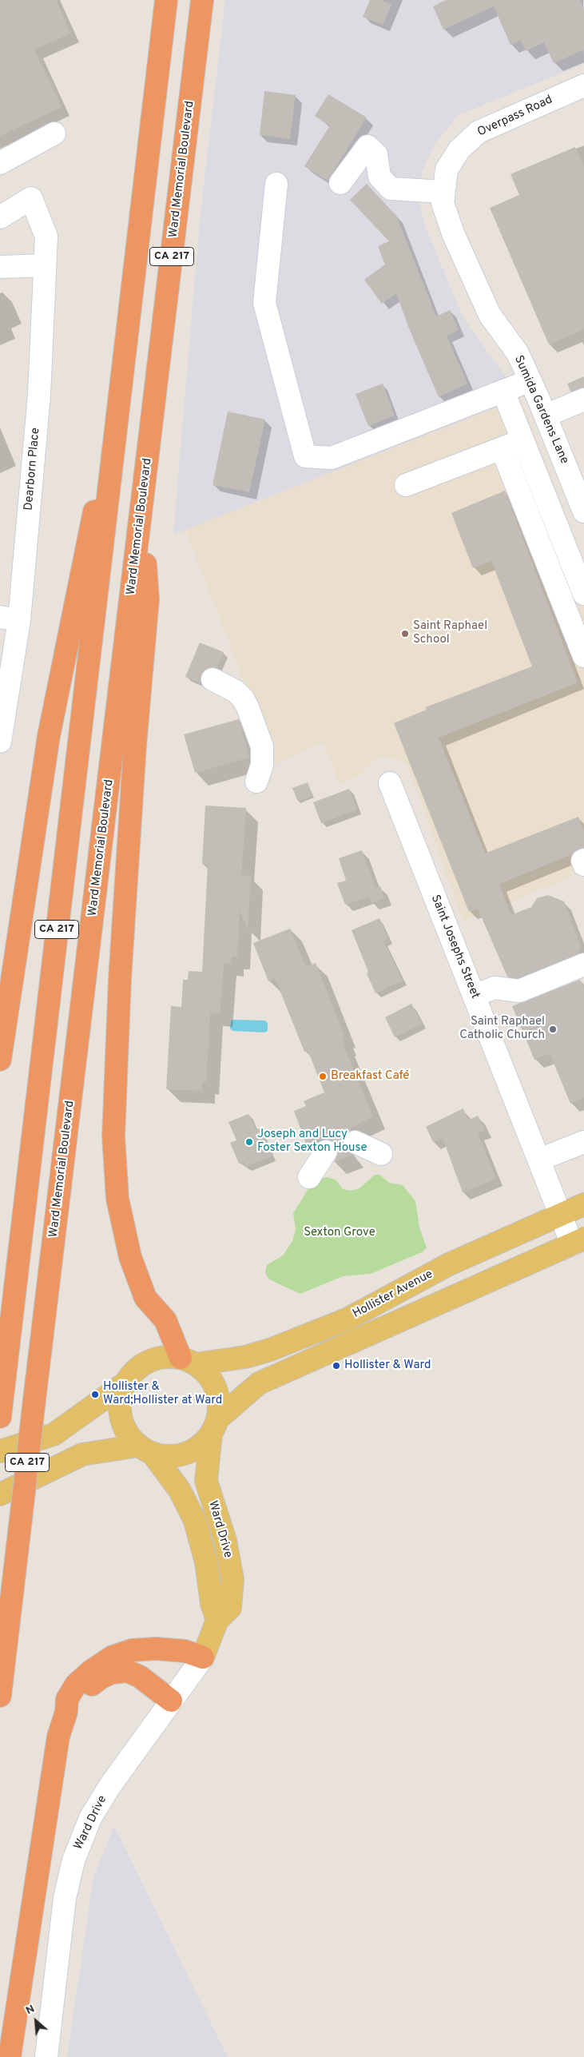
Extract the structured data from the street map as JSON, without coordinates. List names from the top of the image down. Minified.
{"streets":{"highway":["Ward Memorial Boulevard","CA 217"],"main road":["Hollister Avenue","Ward Drive"],"street":["Overpass Road","Sumida Gardens Lane","Dearborn Place","Saint Josephs Street"]},"crossings":[["Overpass Road","Sumida Gardens Lane"],["Saint Josephs Street","Hollister Avenue"],["Hollister Avenue","Ward Drive"]],"parks":["Sexton Grove"],"places":["Saint Raphael School","Saint Raphael Catholic Church","Breakfast Café","Joseph and Lucy Foster Sexton House","Hollister & Ward","Hollister & Ward;Hollister at Ward"],"north":"top left"}
